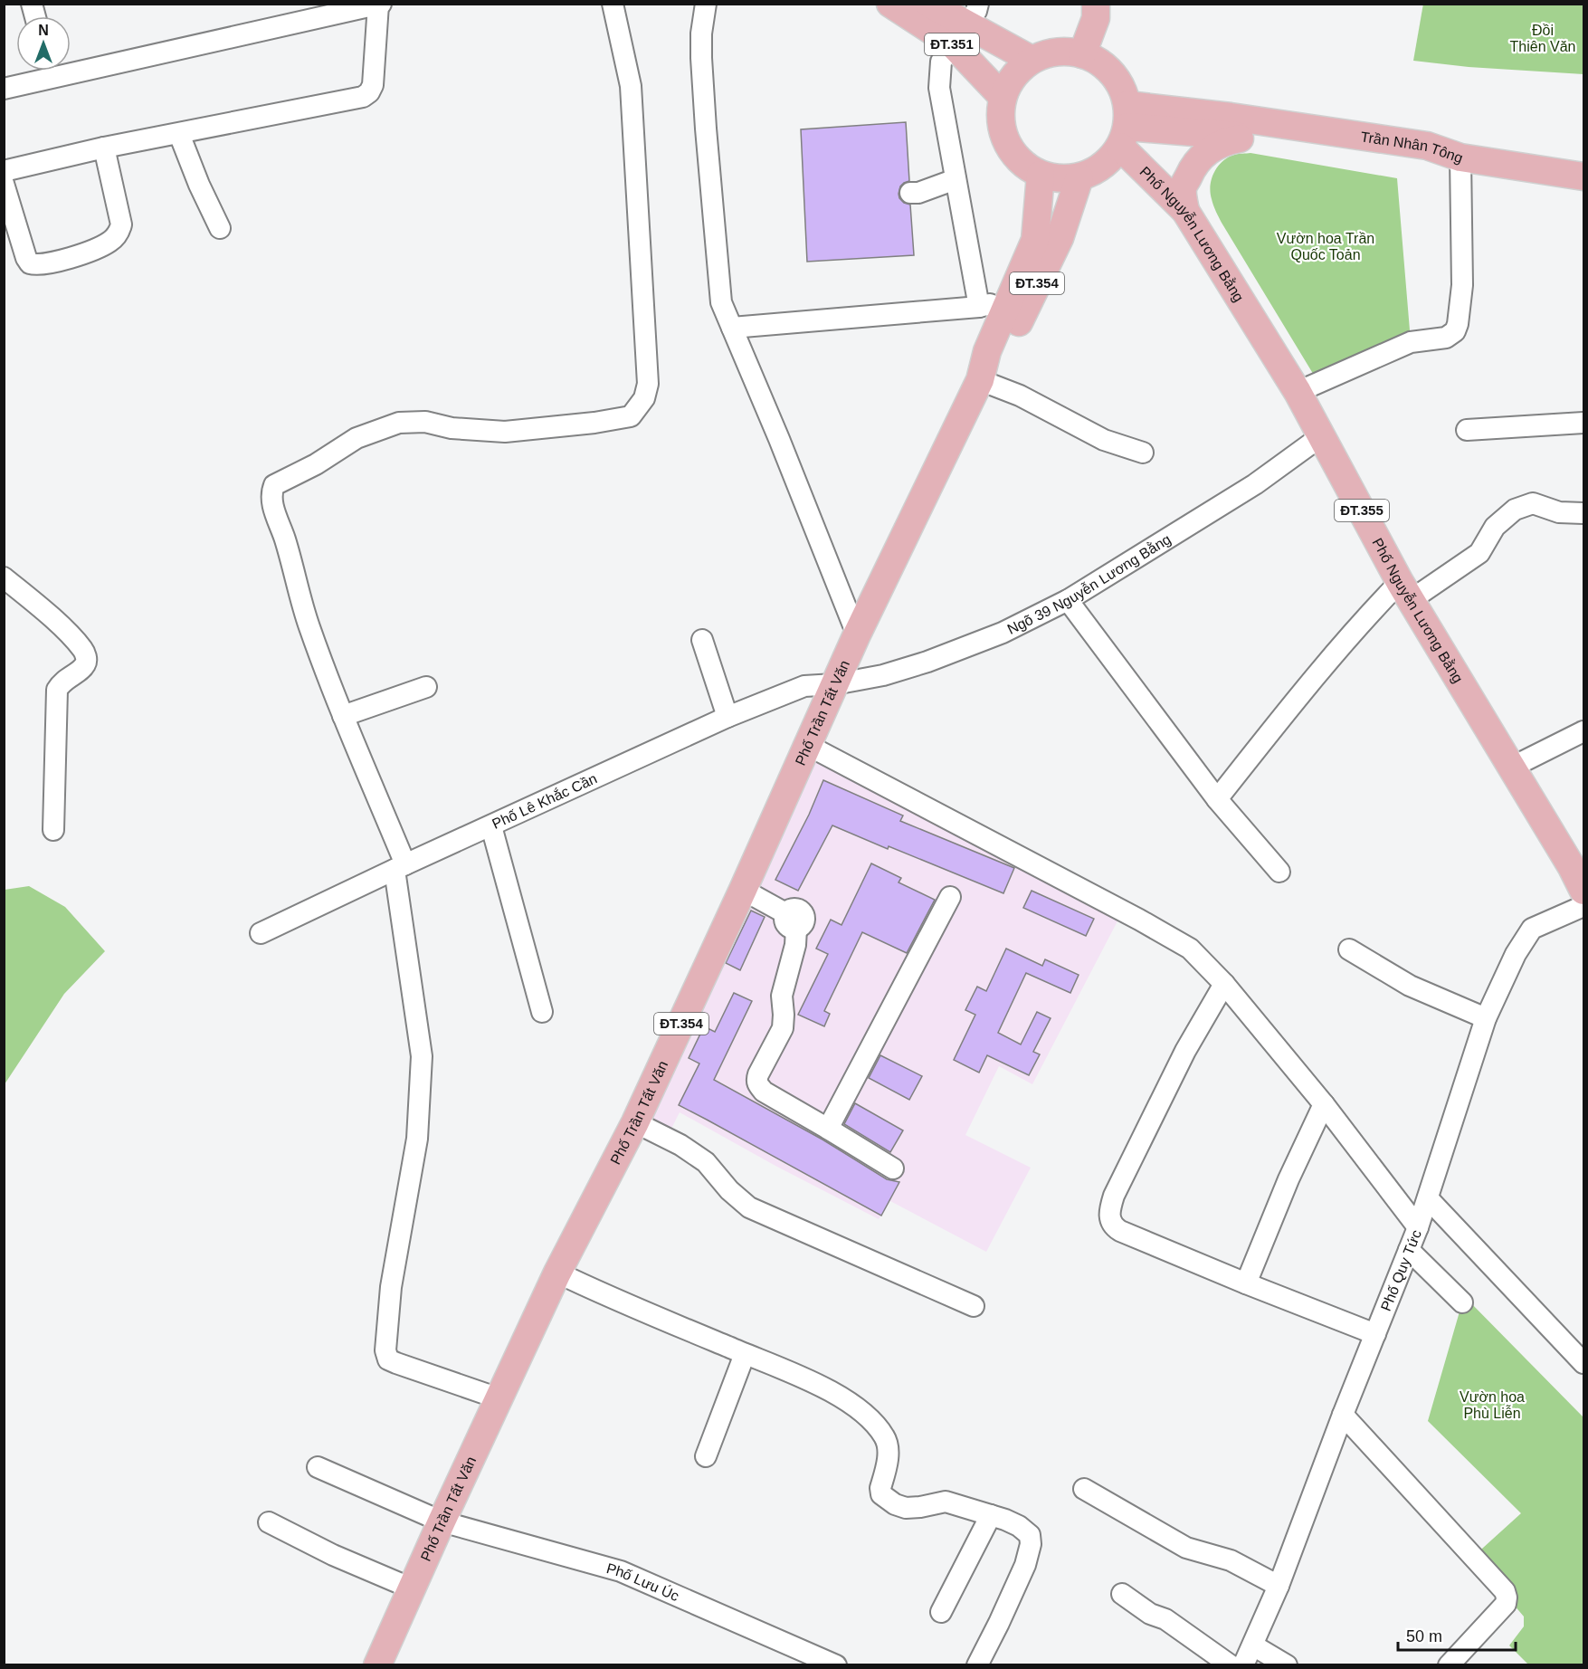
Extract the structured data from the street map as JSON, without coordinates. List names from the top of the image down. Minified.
{"streets":{"main road":["ĐT.351","Trần Nhân Tông","Phố Nguyễn Lương Bằng","ĐT.354","ĐT.355","Phố Trần Tất Văn"],"street":["Ngõ 39 Nguyễn Lương Bằng","Phố Lê Khắc Cần","Phố Quy Tức","Phố Lưu Úc"]},"crossings":[["ĐT.351","Trần Nhân Tông"],["ĐT.351","Phố Nguyễn Lương Bằng"],["ĐT.351","Phố Trần Tất Văn"],["Trần Nhân Tông","Phố Nguyễn Lương Bằng"],["Trần Nhân Tông","Phố Trần Tất Văn"],["Phố Nguyễn Lương Bằng","Ngõ 39 Nguyễn Lương Bằng"],["Phố Nguyễn Lương Bằng","Phố Trần Tất Văn"],["Ngõ 39 Nguyễn Lương Bằng","Phố Trần Tất Văn"],["Ngõ 39 Nguyễn Lương Bằng","Phố Lê Khắc Cần"],["Phố Trần Tất Văn","Phố Lê Khắc Cần"],["Phố Trần Tất Văn","Phố Lưu Úc"]],"parks":["Đồi Thiên Văn","Vườn hoa Trần Quốc Toản","Vườn hoa Phù Liễn"],"scale_bar":"50 m","north":"top"}
